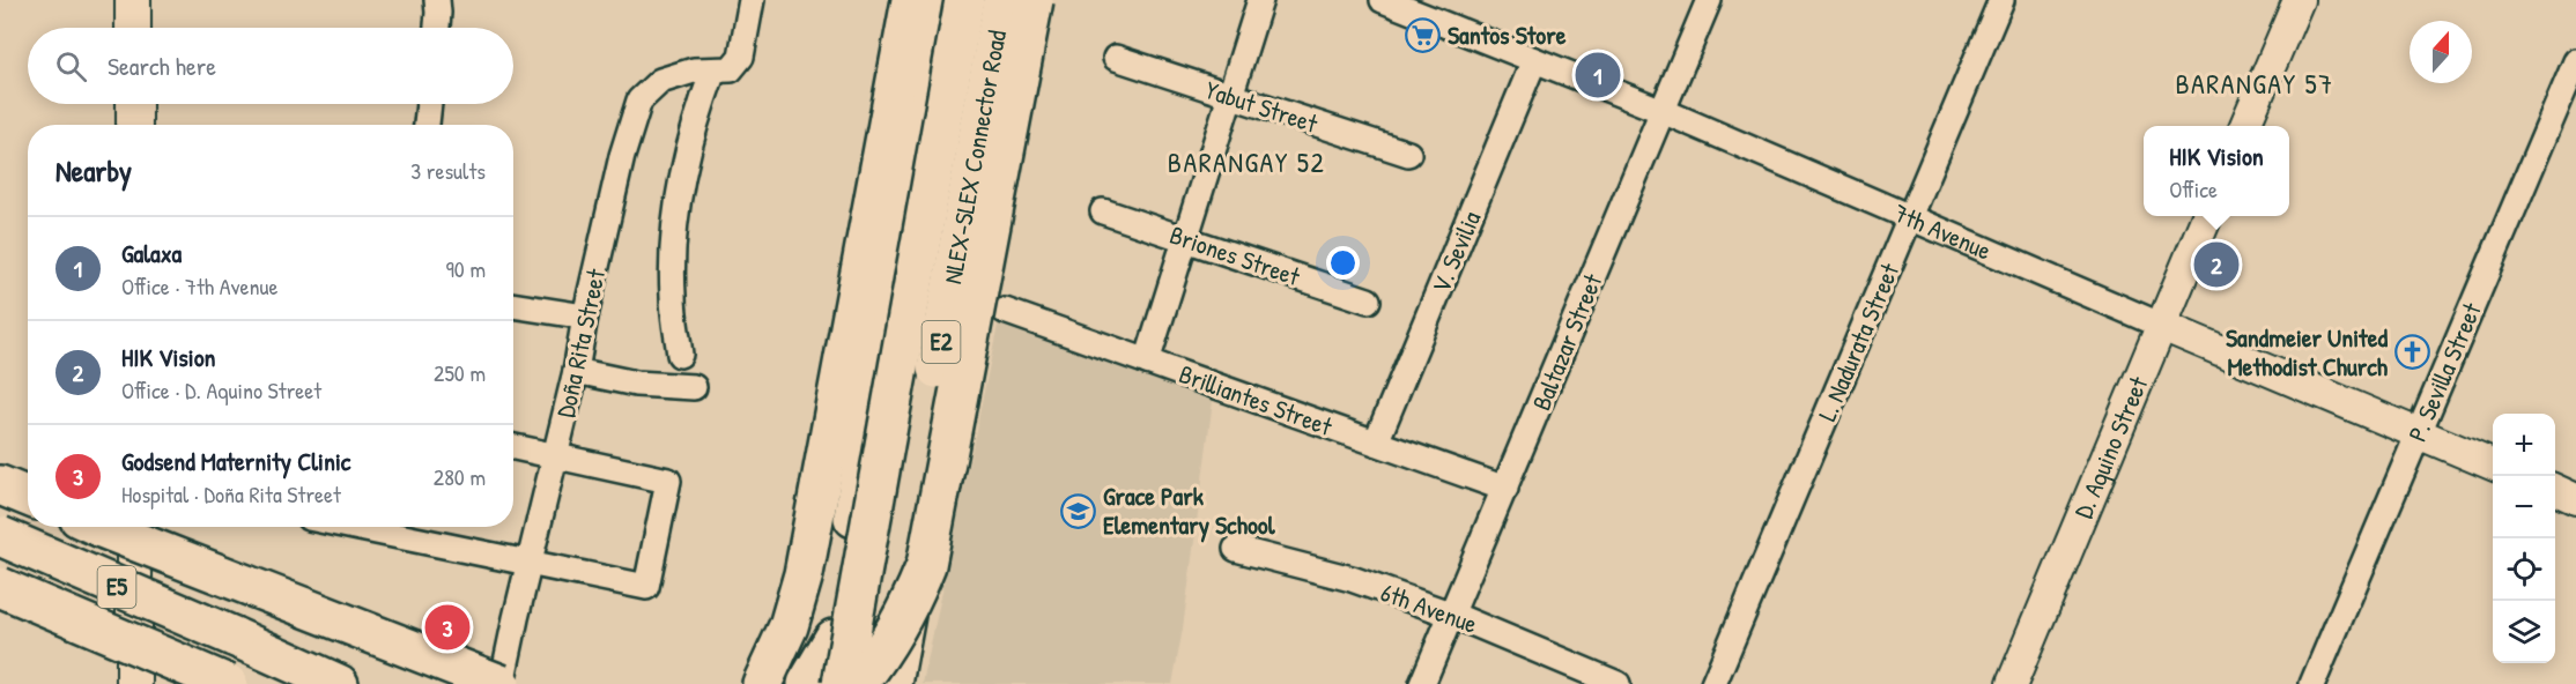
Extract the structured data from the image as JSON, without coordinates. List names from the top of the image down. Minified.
{"streets":{"highway":["NLEX-SLEX Connector Road","E2","E5"],"street":["Yabut Street","7th Avenue","V. Sevilia","Briones Street","Baltazar Street","L. Nadurata Street","Doña Rita Street","P. Sevilla Street","Brilliantes Street","D. Aquino Street","6th Avenue"]},"crossings":[["7th Avenue","V. Sevilia"],["7th Avenue","Baltazar Street"],["7th Avenue","L. Nadurata Street"],["7th Avenue","P. Sevilla Street"],["7th Avenue","D. Aquino Street"],["V. Sevilia","Brilliantes Street"],["Baltazar Street","Brilliantes Street"],["Baltazar Street","6th Avenue"]],"districts":["BARANGAY 57","BARANGAY 52"],"places":{"supermarket":["Santos Store"],"church":["Sandmeier United Methodist Church"],"school or university":["Grace Park Elementary School"]},"north":"top","page":{"search":"Search here","pins":["1","2","3"],"heading":["Nearby","3 results"],"popup":["HIK Vision","Office"],"list":[{"mark":"1","name":"Galaxa","note":"Office · 7th Avenue","value":"90 m"},{"mark":"2","name":"HIK Vision","note":"Office · D. Aquino Street","value":"250 m"},{"mark":"3","name":"Godsend Maternity Clinic","note":"Hospital · Doña Rita Street","value":"280 m"}],"map_buttons":["+","−"]}}
